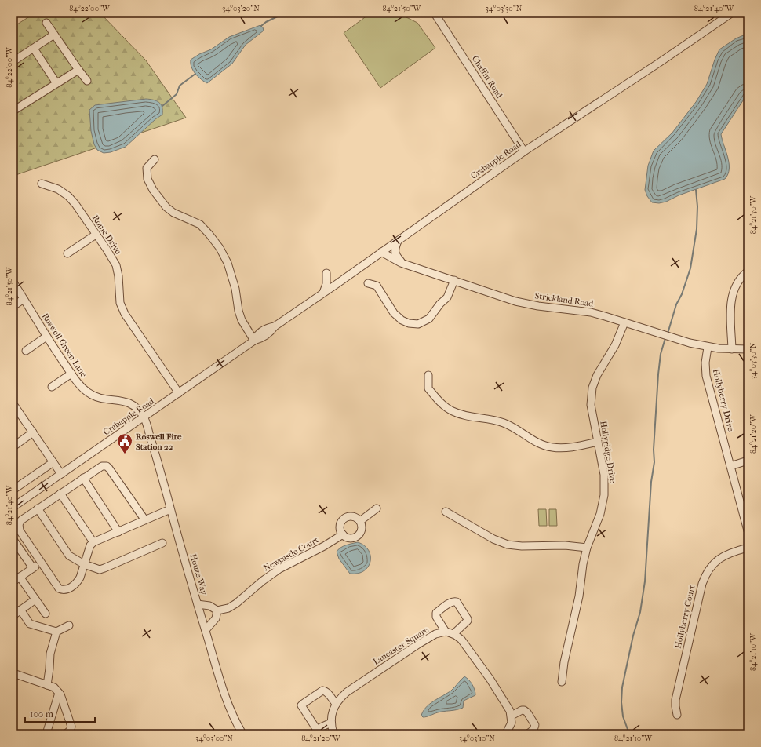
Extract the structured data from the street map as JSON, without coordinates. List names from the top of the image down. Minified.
{"streets":{"street":["Chaffin Road","Crabapple Road","Rome Drive","Strickland Road","Roswell Green Lane","Hollyberry Drive","Hollyridge Drive","Newcastle Court","Houze Way","Hollyberry Court","Lancaster Square"]},"crossings":[["Chaffin Road","Crabapple Road"],["Crabapple Road","Rome Drive"],["Crabapple Road","Strickland Road"],["Crabapple Road","Roswell Green Lane"],["Crabapple Road","Houze Way"],["Strickland Road","Hollyberry Drive"],["Strickland Road","Hollyridge Drive"],["Roswell Green Lane","Houze Way"]],"places":{"public building":["Roswell Fire Station 22"]},"scale_bar":"100 m","coordinates":["84°22'00\"W","34°03'20\"N","84°21'50\"W","34°03'30\"N","84°21'40\"W","84°21'30\"W","84°21'20\"W","84°21'10\"W","34°03'00\"N","34°03'10\"N"]}
